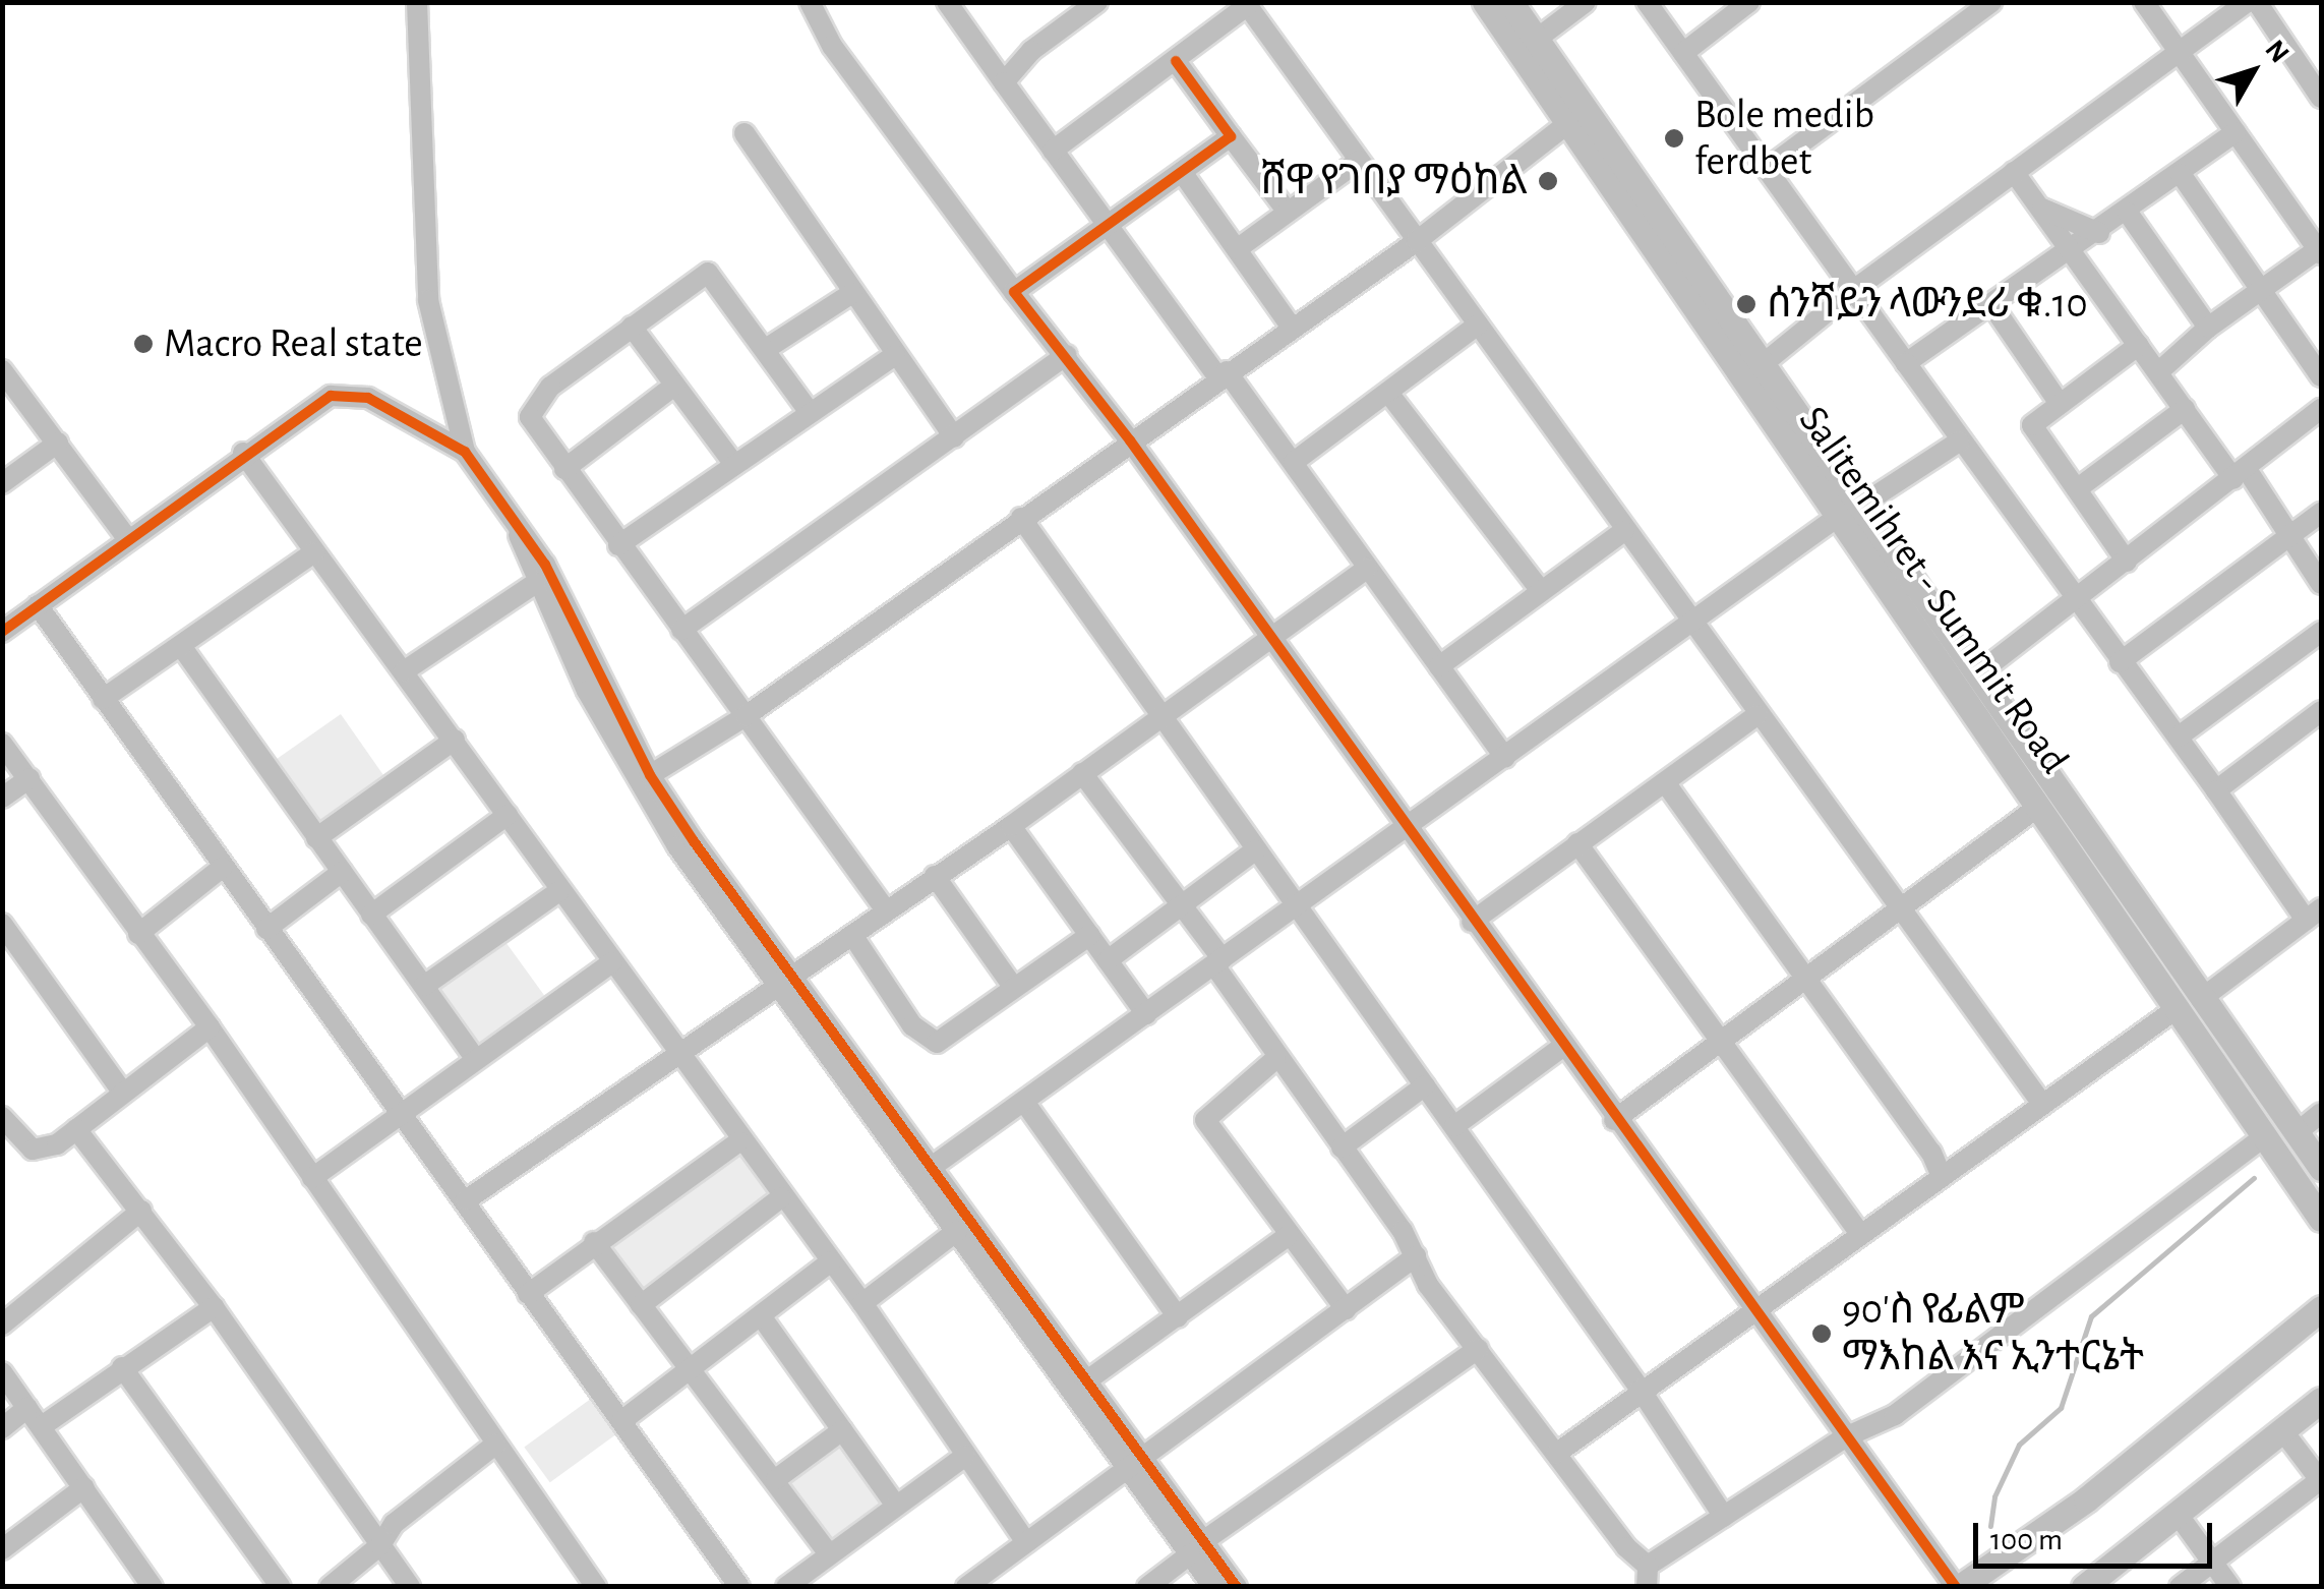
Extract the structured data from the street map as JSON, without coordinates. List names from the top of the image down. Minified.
{"streets":{"main road":["Salitemihret - Summit Road"]},"places":["Bole medib ferdbet","ሸዋ የገበያ ማዕከል","ሰንሻይን ላውንደሪ ቁ.10","Macro Real state","90'ስ የፊልም ማእከል እና ኢንተርኔት"],"scale_bar":"100 m","north":"top right"}
